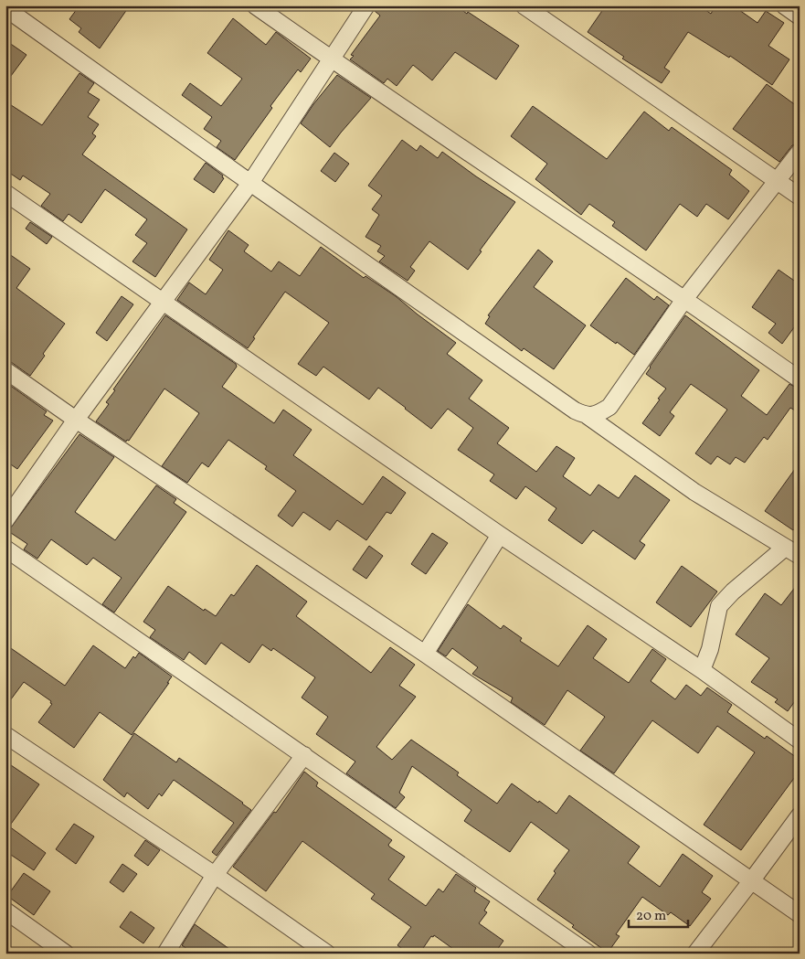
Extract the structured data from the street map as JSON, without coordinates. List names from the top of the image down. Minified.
{"scale_bar":"20 m"}
